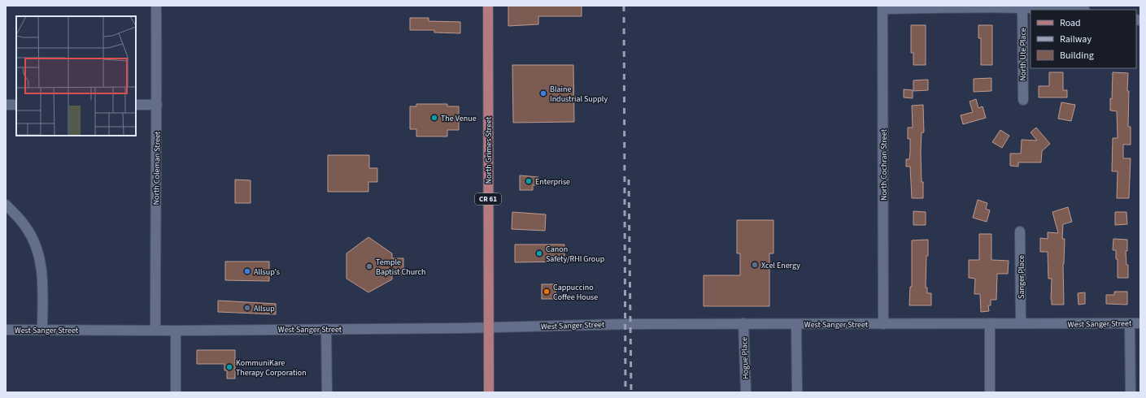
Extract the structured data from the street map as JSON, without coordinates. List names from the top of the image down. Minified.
{"streets":{"main road":["North Grimes Street","CR 61"],"street":["North Ute Place","North Cochran Street","North Coleman Street","Sanger Place","West Sanger Street","Hogue Place"]},"crossings":[["North Grimes Street","West Sanger Street"],["North Cochran Street","West Sanger Street"],["North Coleman Street","West Sanger Street"],["Sanger Place","West Sanger Street"],["West Sanger Street","Hogue Place"]],"places":["Blaine Industrial Supply","The Venue","Enterprise","Canon Safety/RHI Group","Xcel Energy","Temple Baptist Church","Allsup's","Cappuccino Coffee House","Allsup","KommuniKare Therapy Corporation"],"legend":["Road","Railway","Building"]}
